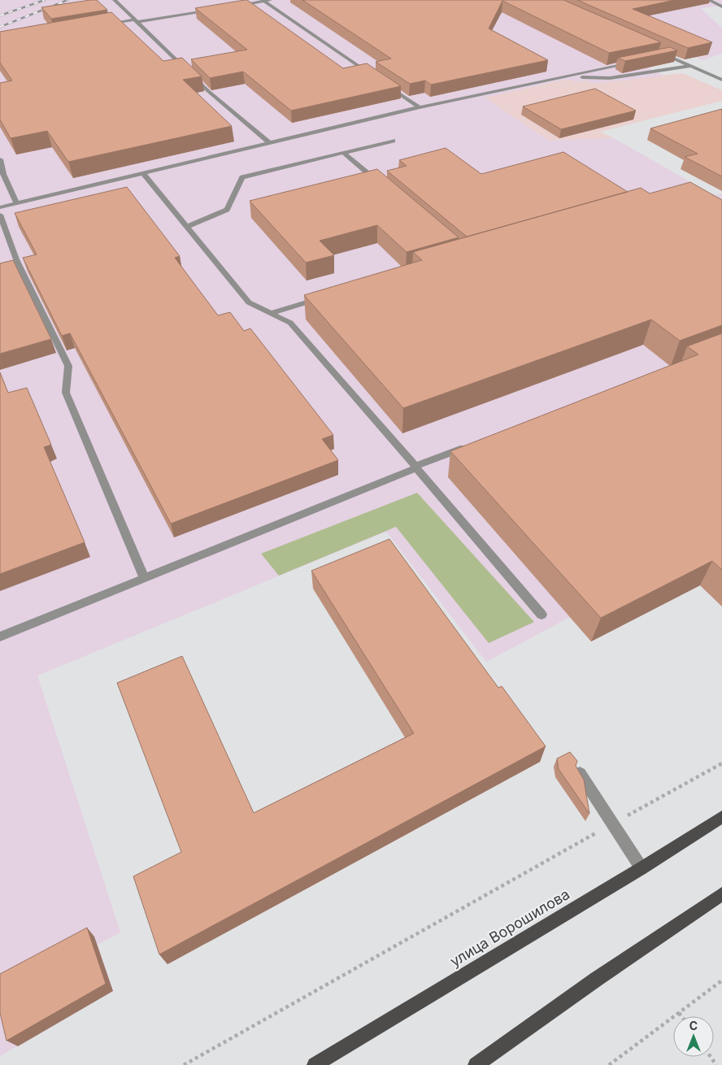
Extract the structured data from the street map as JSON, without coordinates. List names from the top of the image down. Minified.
{"streets":{"main road":["улица Ворошилова"]},"north":"top"}
